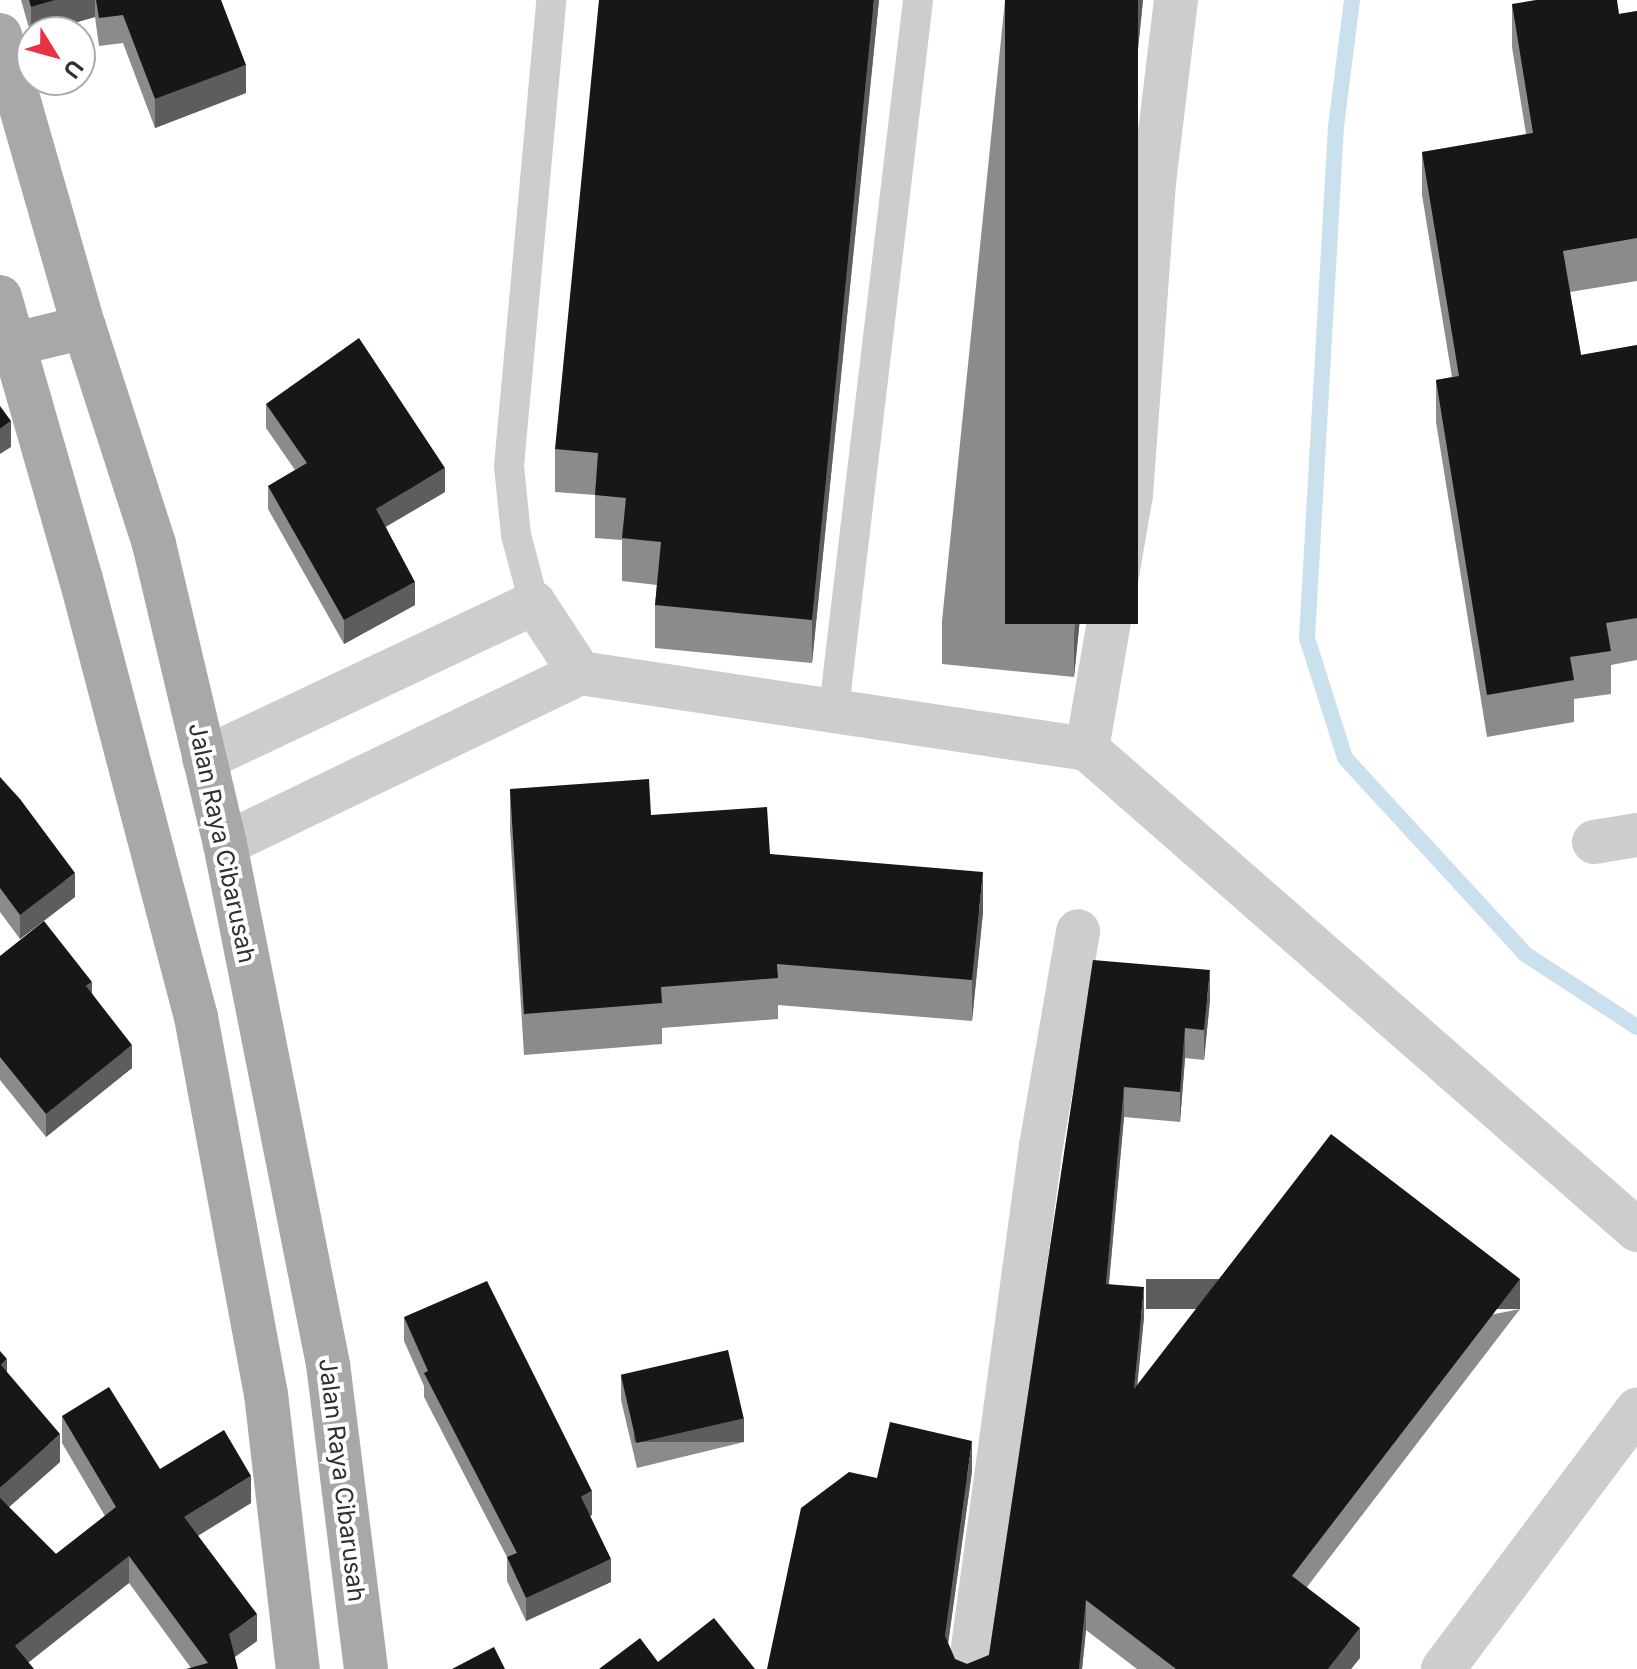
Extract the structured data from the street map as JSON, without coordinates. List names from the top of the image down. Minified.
{"streets":{"main road":["Jalan Raya Cibarusah"]},"north":"bottom right"}
